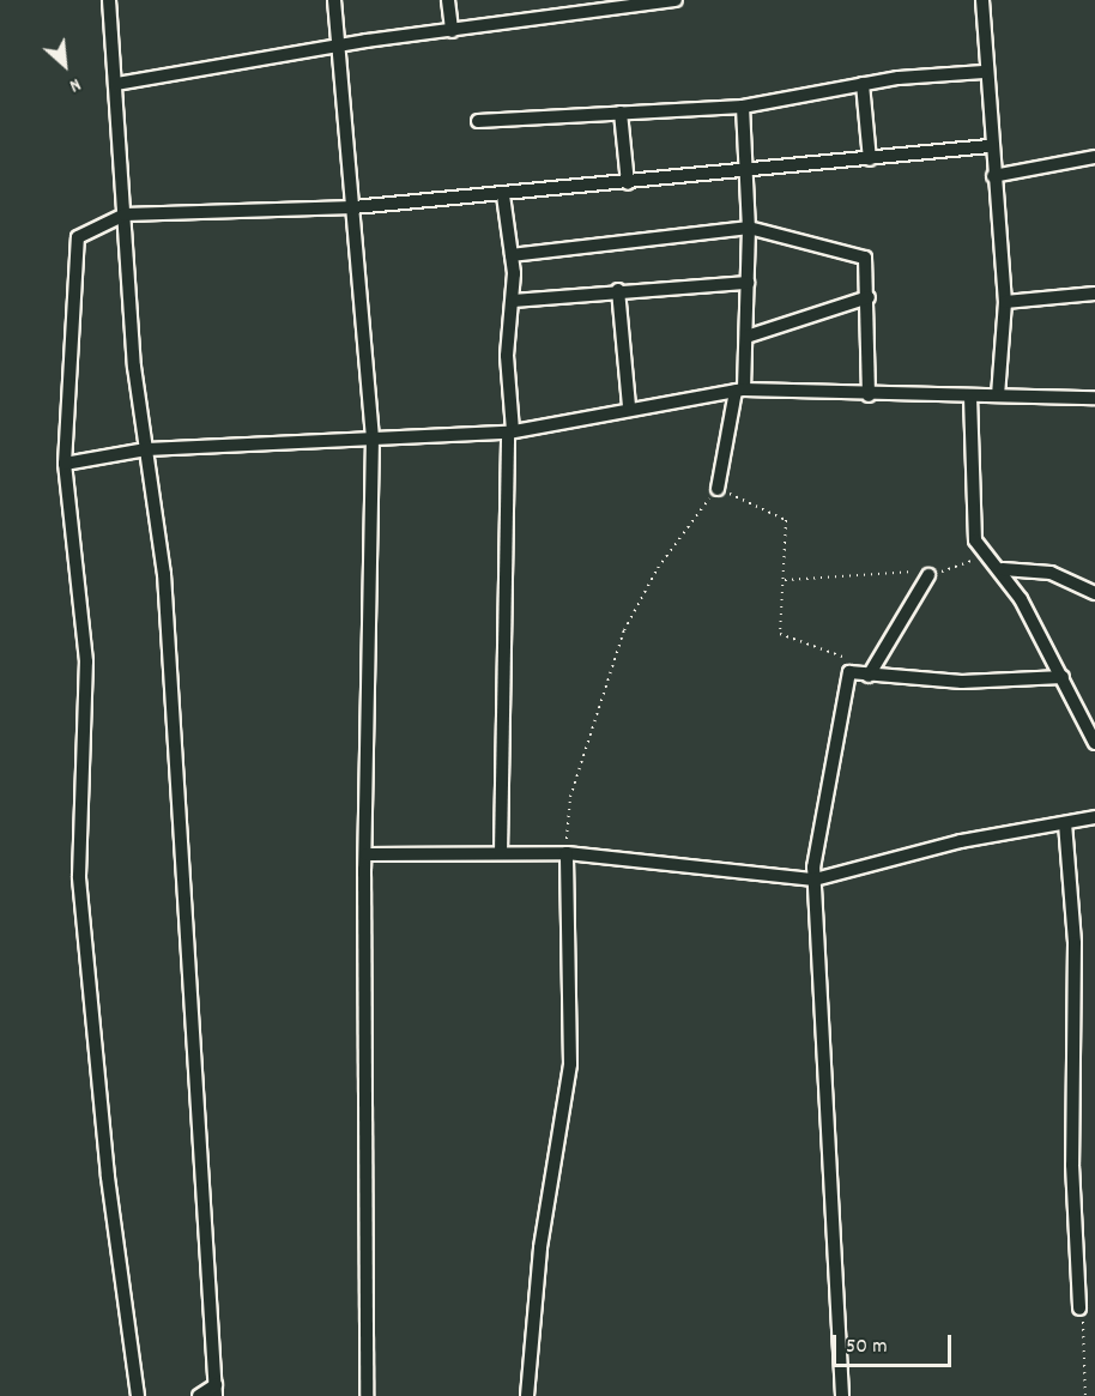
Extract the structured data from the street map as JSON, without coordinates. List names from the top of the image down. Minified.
{"scale_bar":"50 m","north":"bottom right"}
